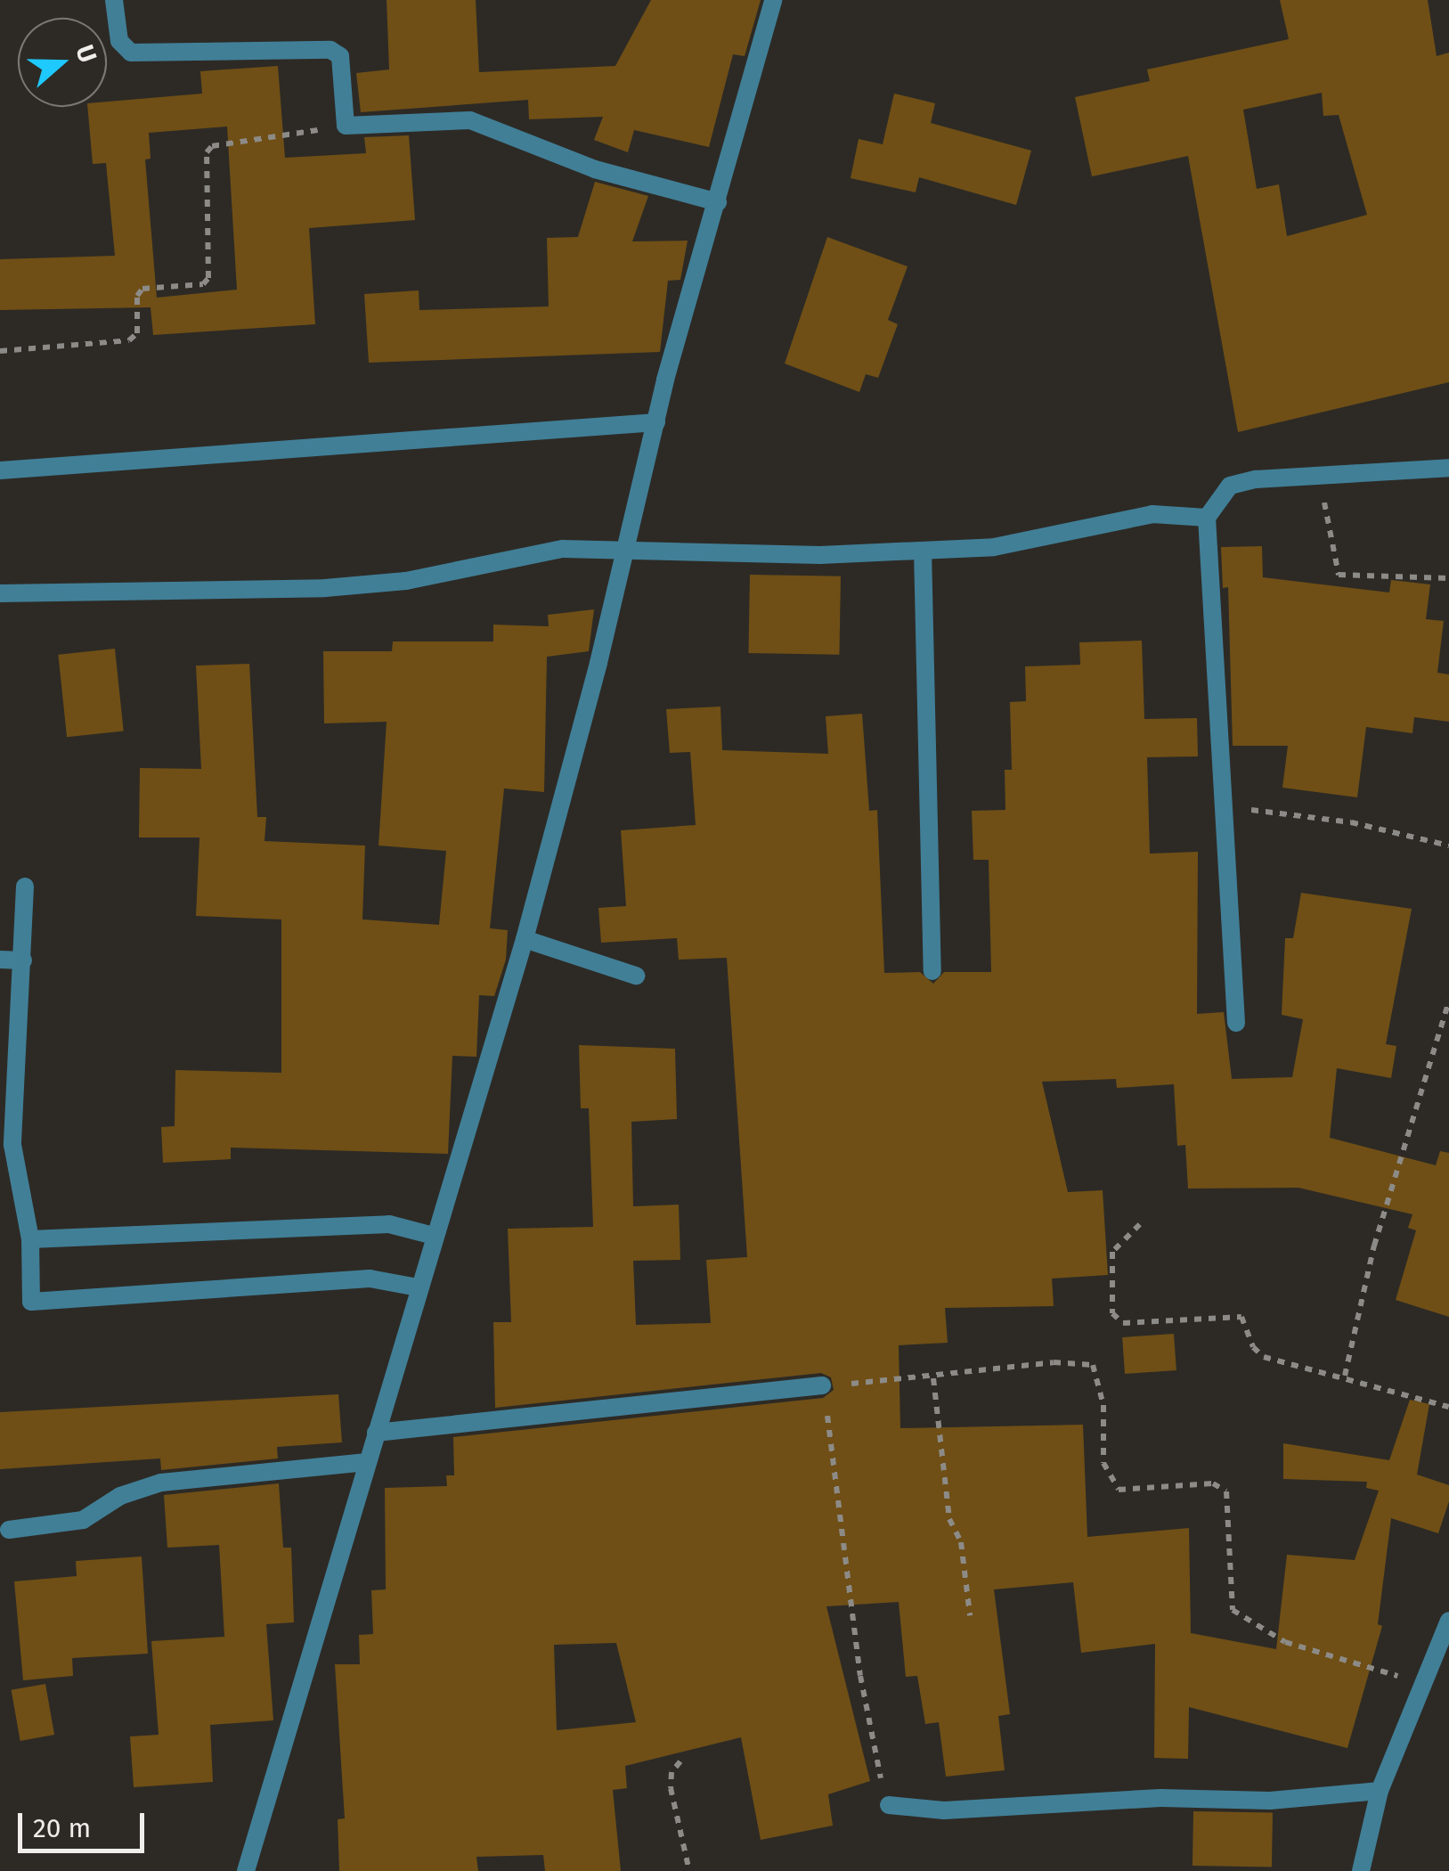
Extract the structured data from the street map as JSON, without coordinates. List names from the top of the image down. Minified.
{"scale_bar":"20 m","north":"right"}
